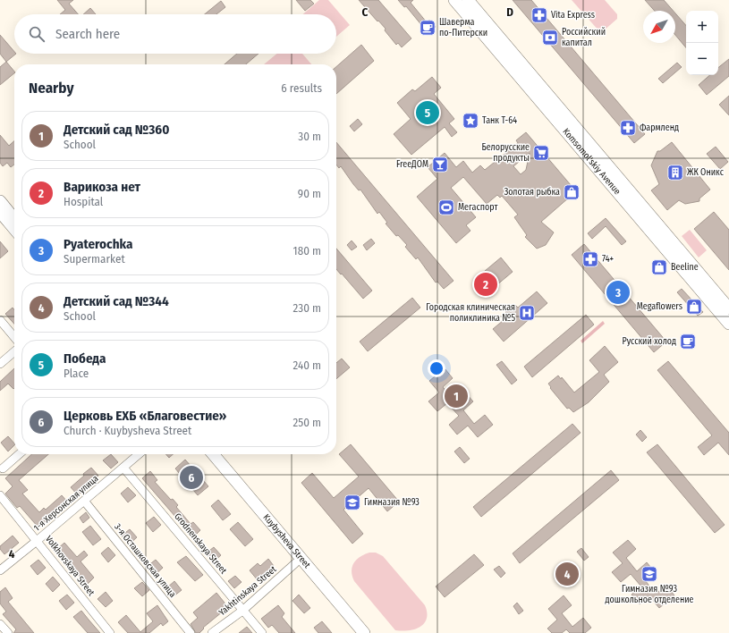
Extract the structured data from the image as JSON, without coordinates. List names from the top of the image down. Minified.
{"streets":{"main road":["Komsomol'skiy Avenue","Kuybysheva Street"],"street":["1-я Херсонская улица","Grodnenskaya Street","3-я Осташковская улица","Volkhovskaya Street","Yakhtinskaya Street"]},"crossings":[["1-я Херсонская улица","Grodnenskaya Street"],["1-я Херсонская улица","3-я Осташковская улица"],["1-я Херсонская улица","Volkhovskaya Street"],["Kuybysheva Street","Yakhtinskaya Street"],["Grodnenskaya Street","Yakhtinskaya Street"]],"places":{"pharmacy":["Vita Express","Фармленд","74+"],"cafe":["Шаверма по-Питерски","Русский холод"],"bank":["Российский капитал"],"place":["Танк Т-64"],"supermarket":["Белорусские продукты"],"bar":["FreeДОМ"],"building":["ЖК Оникс"],"shop":["Золотая рыбка","Beeline","Megaflowers"],"sports":["Мегаспорт"],"hospital":["Городская клиническая поликлиника №5"],"school or university":["Гимназия №93","Гимназия №93 дошкольное отделение"]},"north":"bottom left","page":{"map_buttons":["+","−"],"search":"Search here","heading":["Nearby","6 results"],"pins":["5","2","3","1","6","4"],"list":[{"mark":"1","name":"Детский сад №360","note":"School","value":"30 m"},{"mark":"2","name":"Варикоза нет","note":"Hospital","value":"90 m"},{"mark":"3","name":"Pyaterochka","note":"Supermarket","value":"180 m"},{"mark":"4","name":"Детский сад №344","note":"School","value":"230 m"},{"mark":"5","name":"Победа","note":"Place","value":"240 m"},{"mark":"6","name":"Церковь ЕХБ «Благовестие»","note":"Church · Kuybysheva Street","value":"250 m"}]},"grid":{"columns":["C","D"],"rows":["4"]}}
